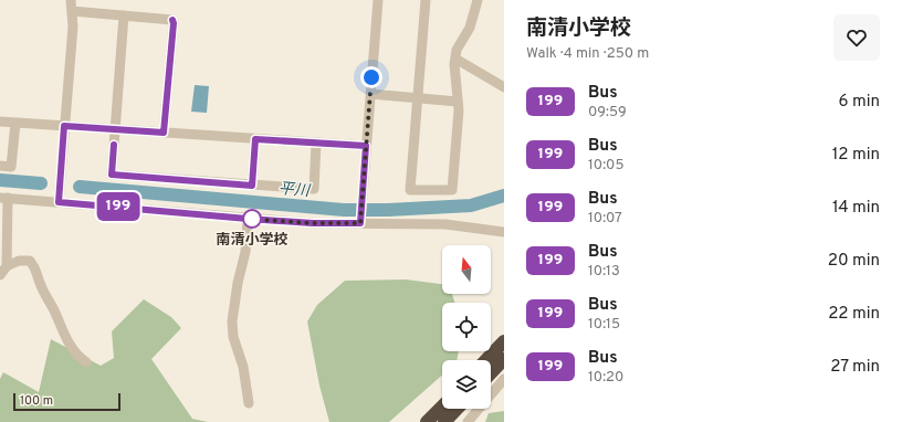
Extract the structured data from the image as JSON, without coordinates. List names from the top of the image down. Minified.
{"water":["平川"],"places":["南清小学校"],"lines":["bus line 199"],"scale_bar":"100 m","north":"top","page":{"on_map":"199","heading":["南清小学校","Walk · 4 min · 250 m"],"list":[{"mark":"199","name":"Bus","note":"09:59","value":"6 min"},{"mark":"199","name":"Bus","note":"10:05","value":"12 min"},{"mark":"199","name":"Bus","note":"10:07","value":"14 min"},{"mark":"199","name":"Bus","note":"10:13","value":"20 min"},{"mark":"199","name":"Bus","note":"10:15","value":"22 min"},{"mark":"199","name":"Bus","note":"10:20","value":"27 min"}],"scale":"100 m"}}
